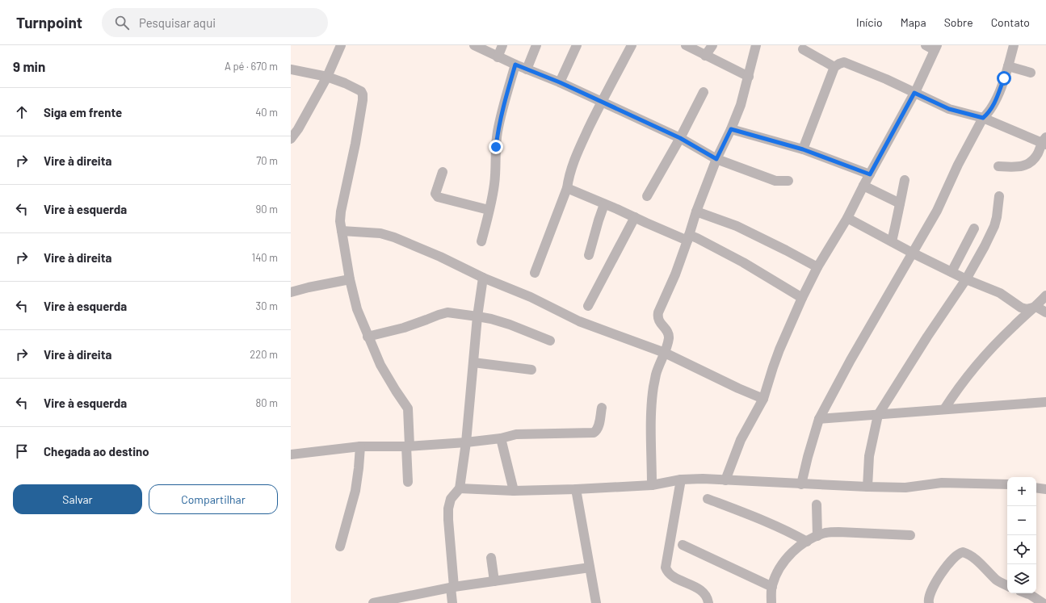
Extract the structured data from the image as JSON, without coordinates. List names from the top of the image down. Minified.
{"page":{"header":"Turnpoint","search":"Pesquisar aqui","nav":["Início","Mapa","Sobre","Contato"],"heading":["9 min","A pé · 670 m"],"list":[["Siga em frente","40 m"],["Vire à direita","70 m"],["Vire à esquerda","90 m"],["Vire à direita","140 m"],["Vire à esquerda","30 m"],["Vire à direita","220 m"],["Vire à esquerda","80 m"],"Chegada ao destino"],"buttons":["Salvar","Compartilhar"],"map_buttons":["+","−"]}}
